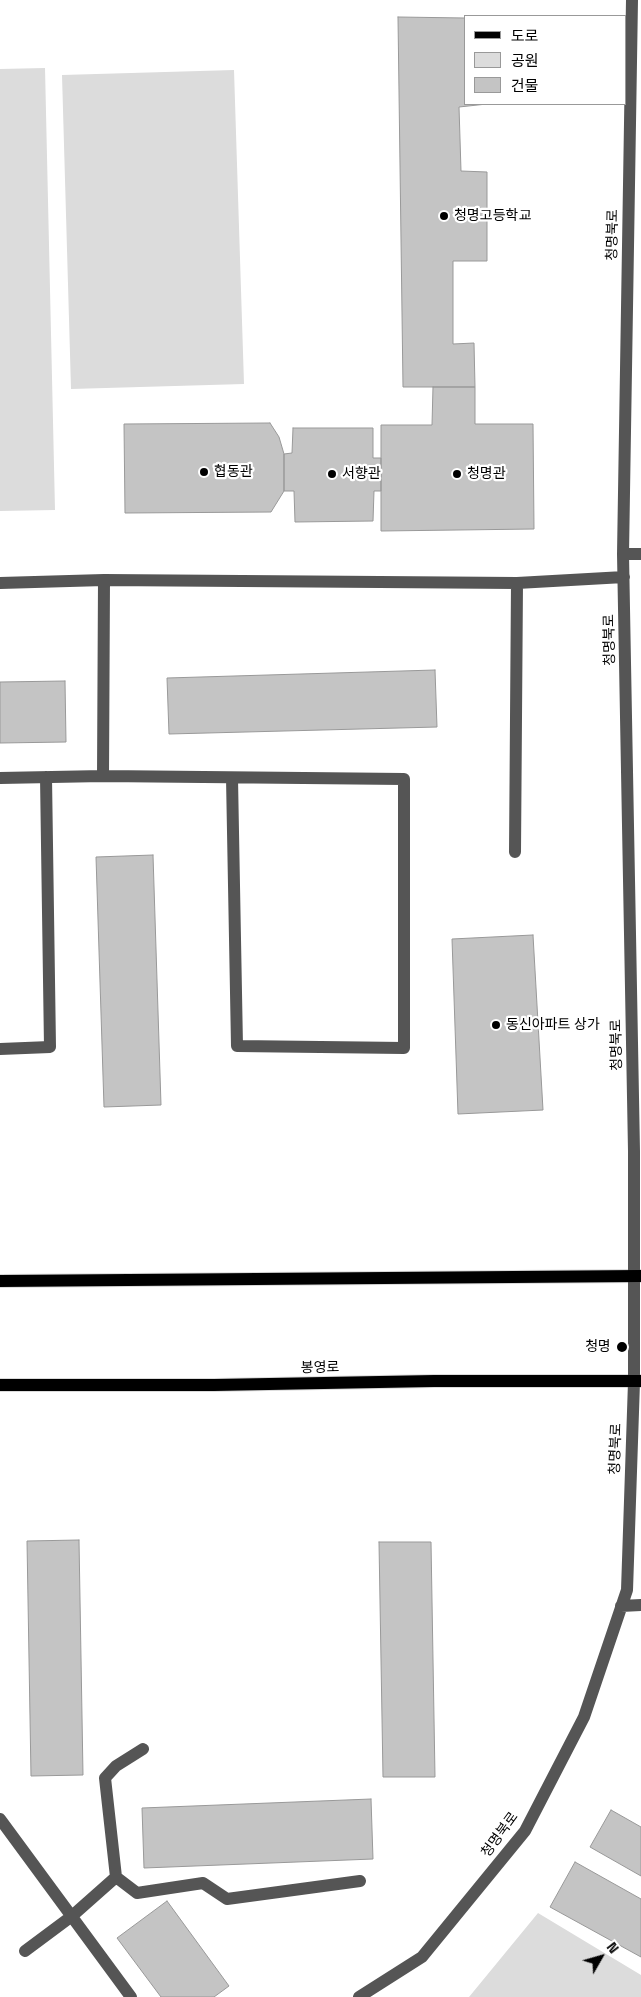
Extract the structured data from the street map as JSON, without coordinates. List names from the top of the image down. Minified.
{"streets":{"main road":["봉영로"],"street":["청명북로"]},"crossings":[["청명북로","봉영로"]],"places":["청명고등학교","협동관","서향관","청명관","동신아파트 상가","청명"],"legend":["도로","공원","건물"],"north":"top right"}
